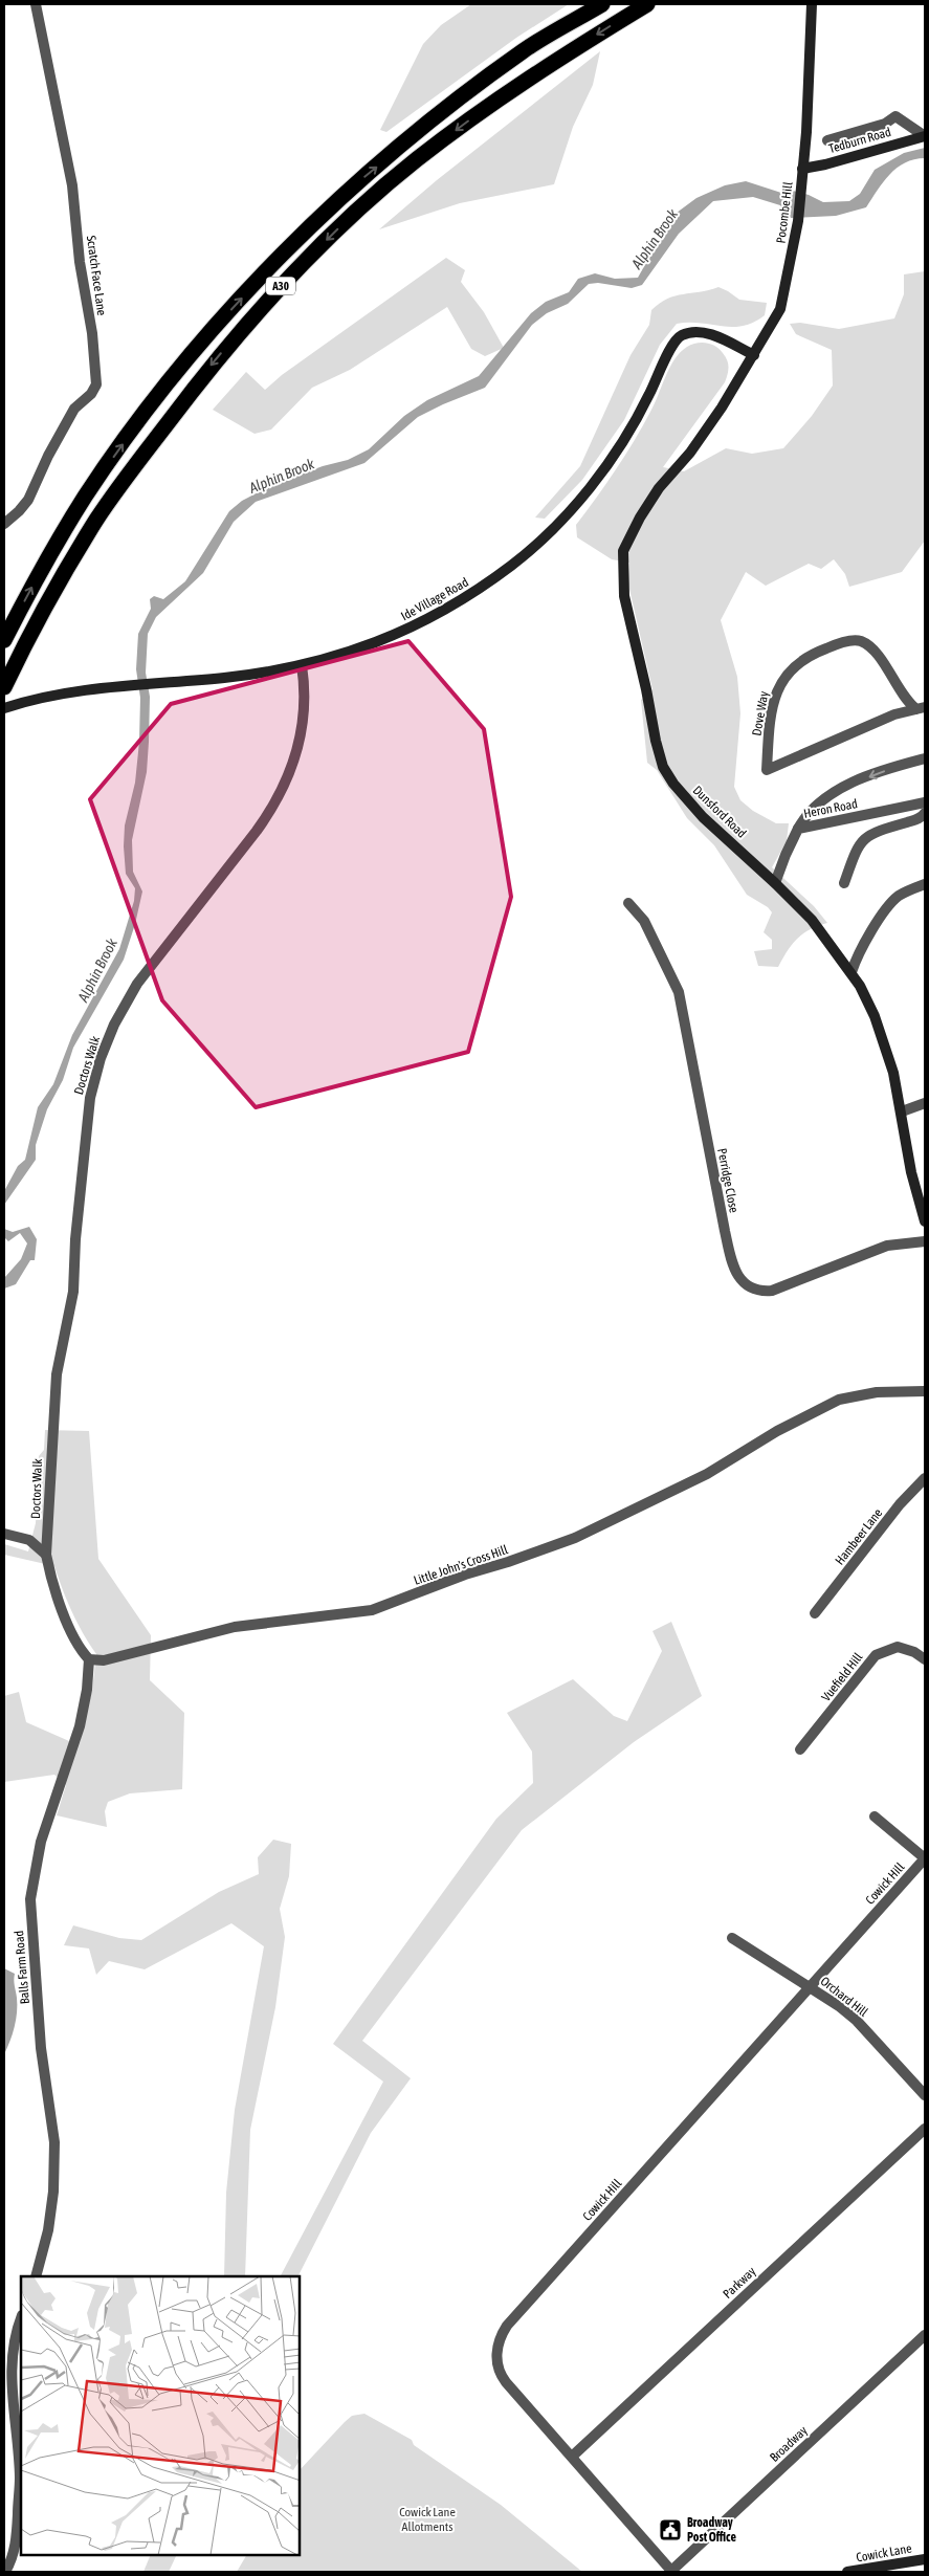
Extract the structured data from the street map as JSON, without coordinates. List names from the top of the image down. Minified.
{"streets":{"highway":["A30"],"main road":["Tedburn Road","Pocombe Hill","Ide Village Road","Dunsford Road","Cowick Lane"],"street":["Scratch Face Lane","Dove Way","Heron Road","Doctors Walk","Perridge Close","Hambeer Lane","Little John's Cross Hill","Vuefield Hill","Cowick Hill","Balls Farm Road","Orchard Hill","Parkway","Broadway"]},"crossings":[["Tedburn Road","Pocombe Hill"],["Pocombe Hill","Ide Village Road"],["Pocombe Hill","Dunsford Road"],["Ide Village Road","Doctors Walk"],["Heron Road","Dunsford Road"],["Little John's Cross Hill","Balls Farm Road"],["Cowick Hill","Orchard Hill"],["Cowick Hill","Parkway"],["Cowick Hill","Broadway"]],"water":["Alphin Brook"],"parks":["Cowick Lane Allotments"],"places":{"public building":["Broadway Post Office"]}}
